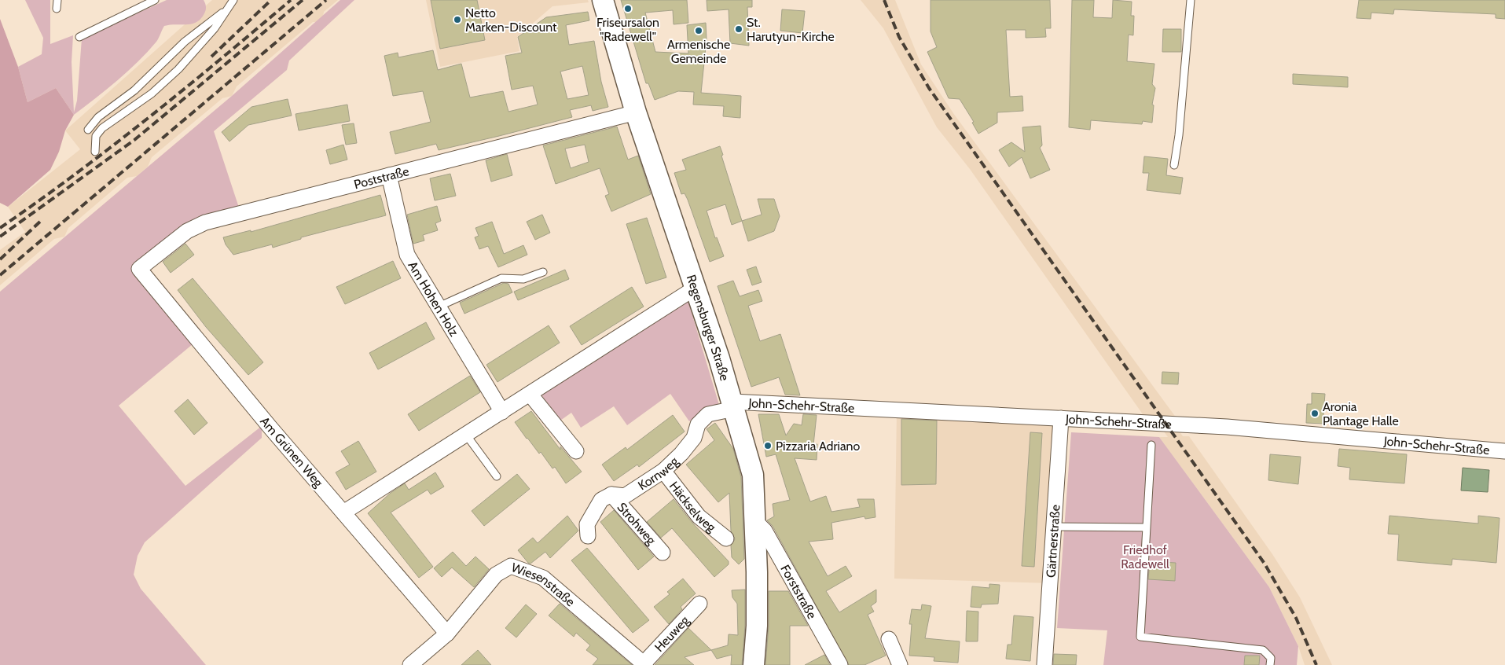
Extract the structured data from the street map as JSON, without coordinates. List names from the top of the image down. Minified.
{"streets":{"main road":["Regensburger Straße"],"street":["Poststraße","Am Hohen Holz","John-Schehr-Straße","Am Grünen Weg","Kornweg","Häckselweg","Strohweg","Gärtnerstraße","Wiesenstraße","Forststraße","Heuweg"]},"crossings":[["Poststraße","Am Hohen Holz"],["Poststraße","Regensburger Straße"],["Poststraße","Am Grünen Weg"],["Regensburger Straße","John-Schehr-Straße"],["Regensburger Straße","Kornweg"],["Regensburger Straße","Forststraße"],["John-Schehr-Straße","Kornweg"],["John-Schehr-Straße","Gärtnerstraße"],["Am Grünen Weg","Wiesenstraße"],["Kornweg","Häckselweg"],["Kornweg","Strohweg"],["Wiesenstraße","Heuweg"]],"parks":["Friedhof Radewell"],"places":["Friseursalon \"Radewell\"","Netto Marken-Discount","St. Harutyun-Kirche","Armenische Gemeinde","Aronia Plantage Halle","Pizzaria Adriano"]}
